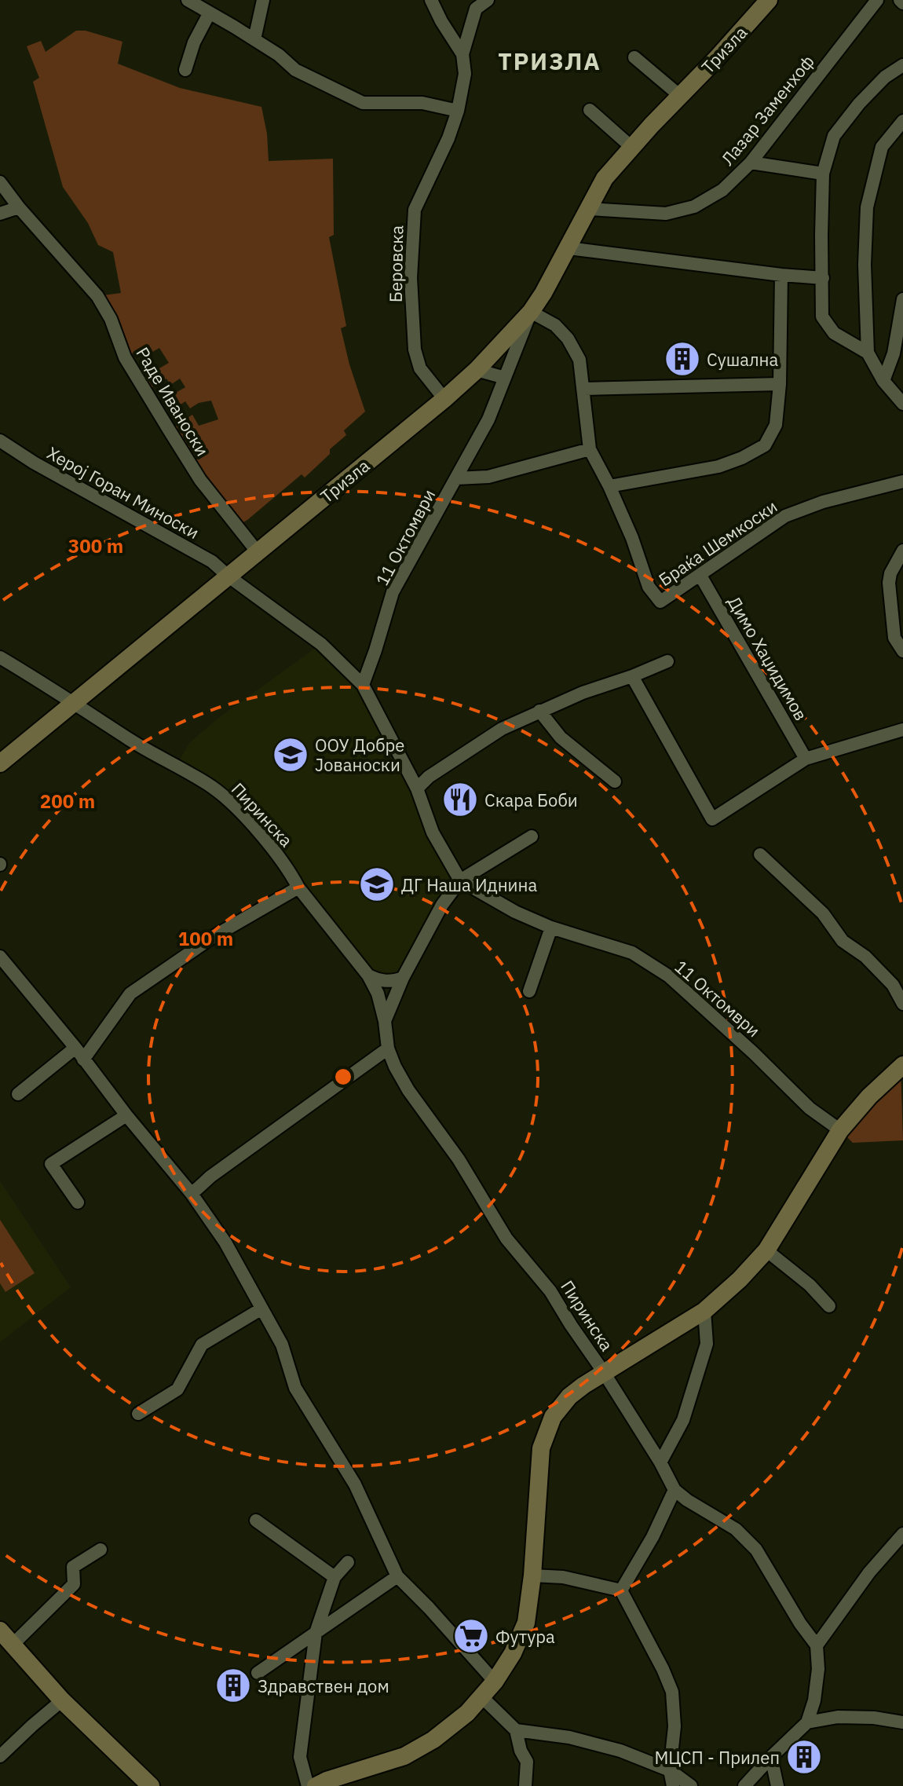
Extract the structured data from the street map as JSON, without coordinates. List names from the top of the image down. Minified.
{"streets":{"street":["Тризла","Лазар Заменхоф","Беровска","Раде Иваноски","Херој Горан Миноски","11 Октомври","Браќа Шемкоски","Димо Хаџидимов","Пиринска"]},"crossings":[["Тризла","Лазар Заменхоф"],["Тризла","Беровска"],["Тризла","Раде Иваноски"],["Тризла","Херој Горан Миноски"],["Тризла","11 Октомври"],["Тризла","Пиринска"],["11 Октомври","Пиринска"],["Браќа Шемкоски","Димо Хаџидимов"]],"districts":["ТРИЗЛА"],"places":{"building":["Сушална","Здравствен дом","МЦСП - Прилеп"],"school or university":["ООУ Добре Јованоски","ДГ Наша Иднина"],"restaurant":["Скара Боби"],"supermarket":["Футура"]},"rings":["300 m","200 m","100 m"]}
